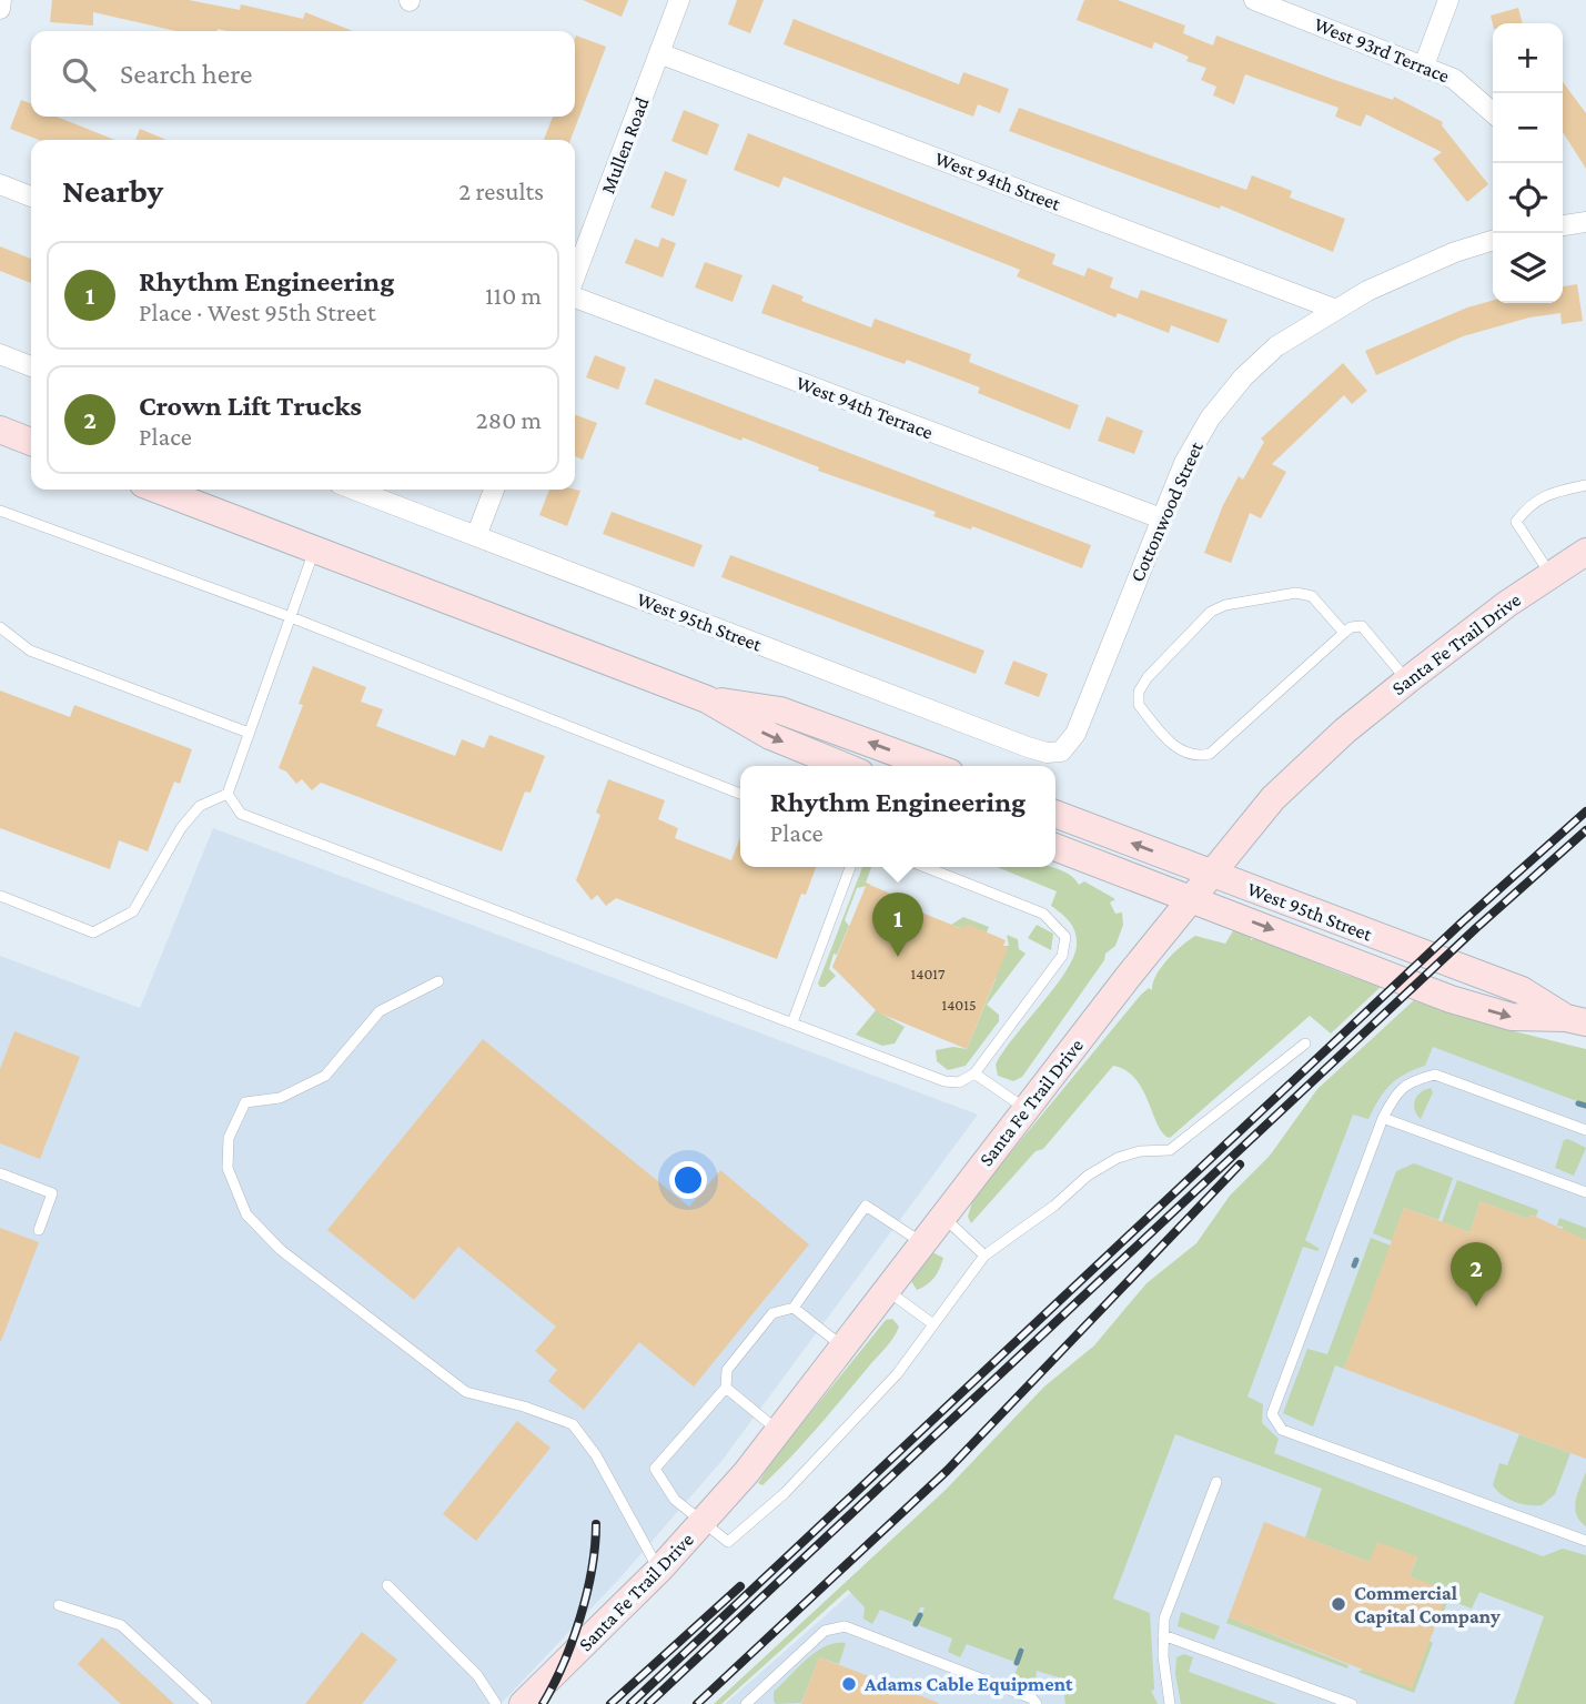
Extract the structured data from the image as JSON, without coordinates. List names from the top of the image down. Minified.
{"streets":{"main road":["West 95th Street","Santa Fe Trail Drive"],"street":["West 93rd Terrace","Mullen Road","West 94th Street","West 94th Terrace","Cottonwood Street"]},"crossings":[["Mullen Road","West 94th Street"],["West 94th Street","Cottonwood Street"],["West 94th Terrace","Cottonwood Street"],["Cottonwood Street","West 95th Street"],["West 95th Street","Santa Fe Trail Drive"]],"places":["Commercial Capital Company","Adams Cable Equipment"],"house_numbers":["14017","14015"],"page":{"map_buttons":["+","−"],"search":"Search here","heading":["Nearby","2 results"],"list":[{"mark":"1","name":"Rhythm Engineering","note":"Place · West 95th Street","value":"110 m"},{"mark":"2","name":"Crown Lift Trucks","note":"Place","value":"280 m"}],"popup":["Rhythm Engineering","Place"],"pins":["1","2"]}}
